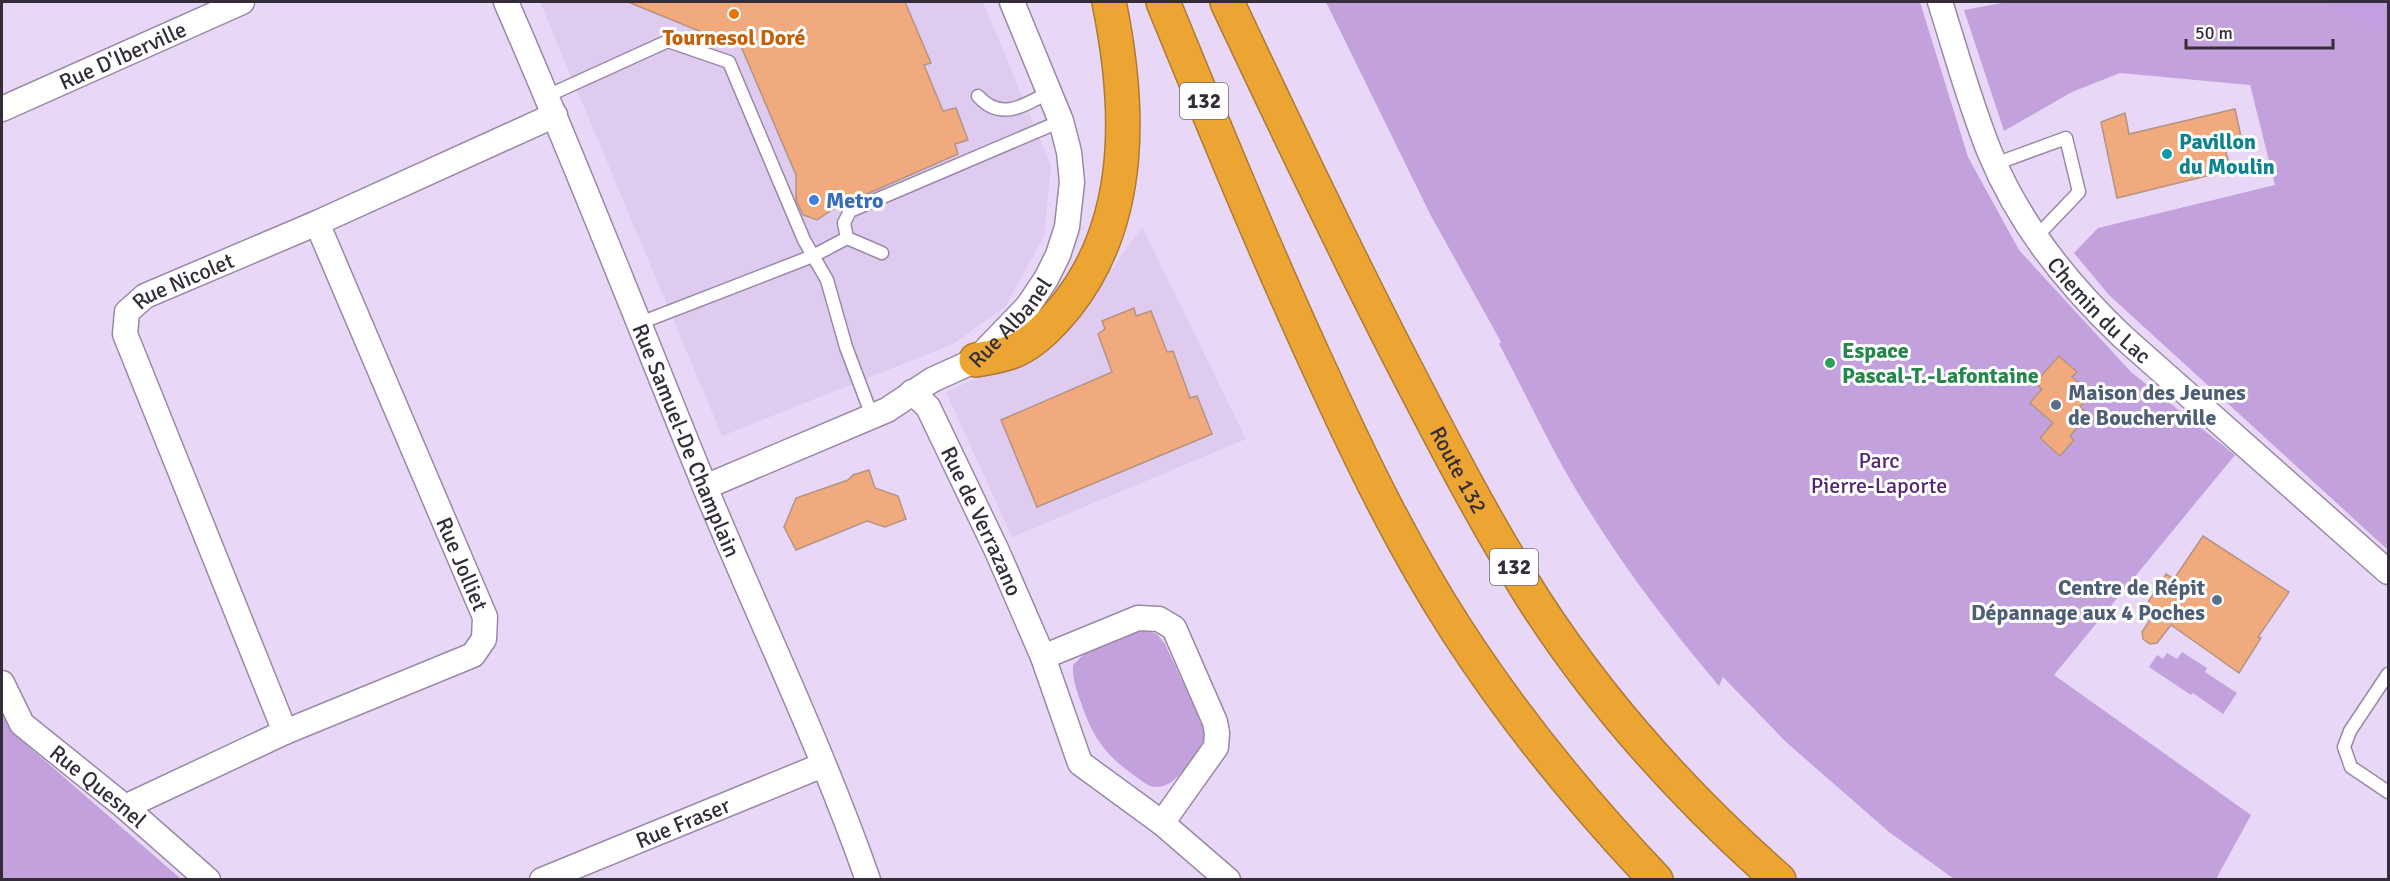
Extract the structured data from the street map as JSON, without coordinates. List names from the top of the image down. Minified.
{"streets":{"highway":["132","Route 132"],"street":["Rue D'Iberville","Rue Nicolet","Chemin du Lac","Rue Albanel","Rue Samuel-De Champlain","Rue de Verrazano","Rue Jolliet","Rue Quesnel","Rue Fraser"]},"crossings":[["Rue Nicolet","Rue Samuel-De Champlain"],["Rue Nicolet","Rue Jolliet"],["Rue Albanel","Rue Samuel-De Champlain"],["Rue Albanel","Rue de Verrazano"],["Rue Samuel-De Champlain","Rue Fraser"],["Rue Jolliet","Rue Quesnel"]],"parks":["Parc Pierre-Laporte"],"places":["Tournesol Doré","Pavillon du Moulin","Metro","Espace Pascal-T.-Lafontaine","Maison des Jeunes de Boucherville","Centre de Répit Dépannage aux 4 Poches"],"scale_bar":"50 m"}
